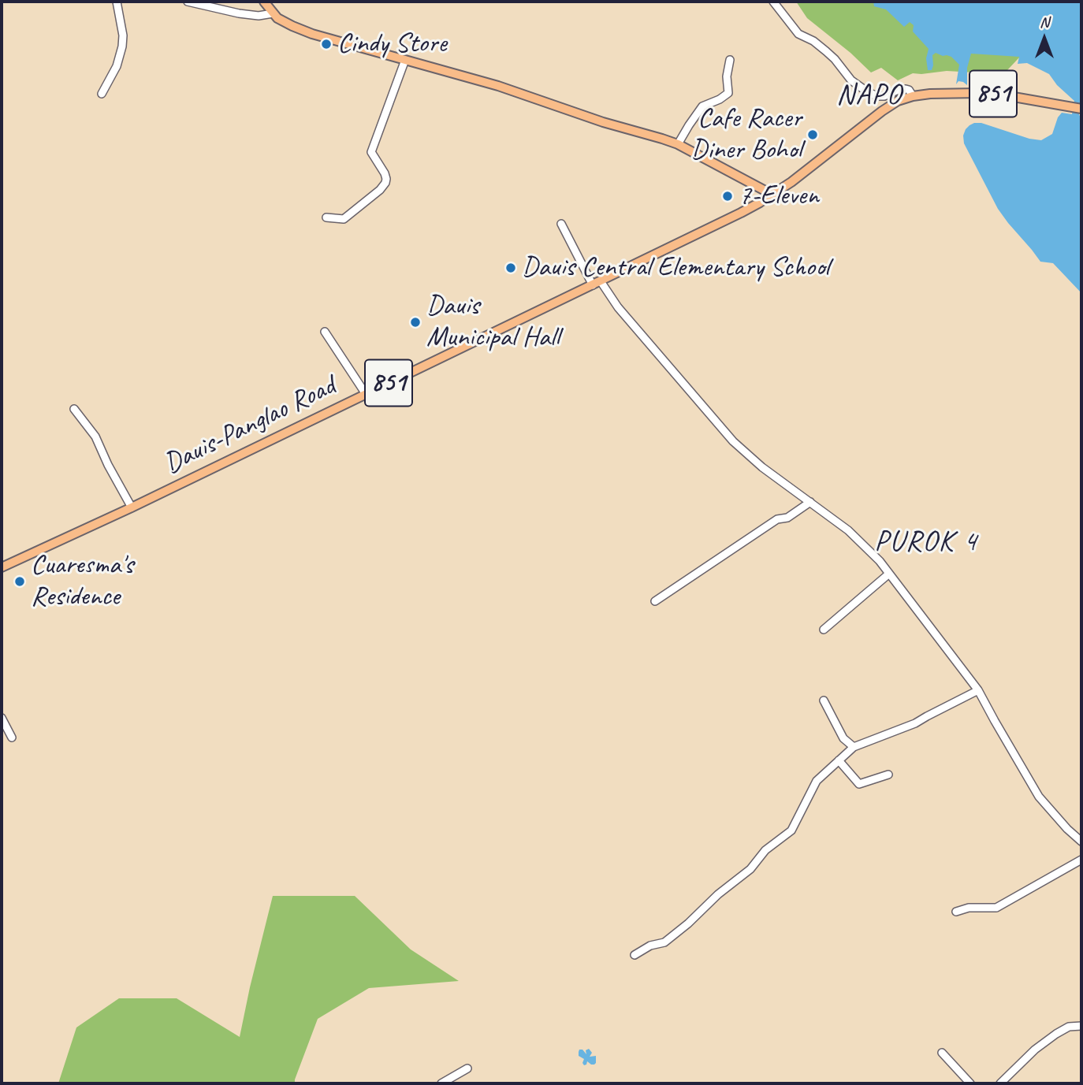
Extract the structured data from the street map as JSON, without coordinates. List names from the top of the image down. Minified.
{"streets":{"main road":["851","Dauis-Panglao Road"]},"districts":["NAPO","PUROK 4"],"places":["Cindy Store","Cafe Racer Diner Bohol","7-Eleven","Dauis Central Elementary School","Dauis Municipal Hall","Cuaresma's Residence"],"north":"top"}
